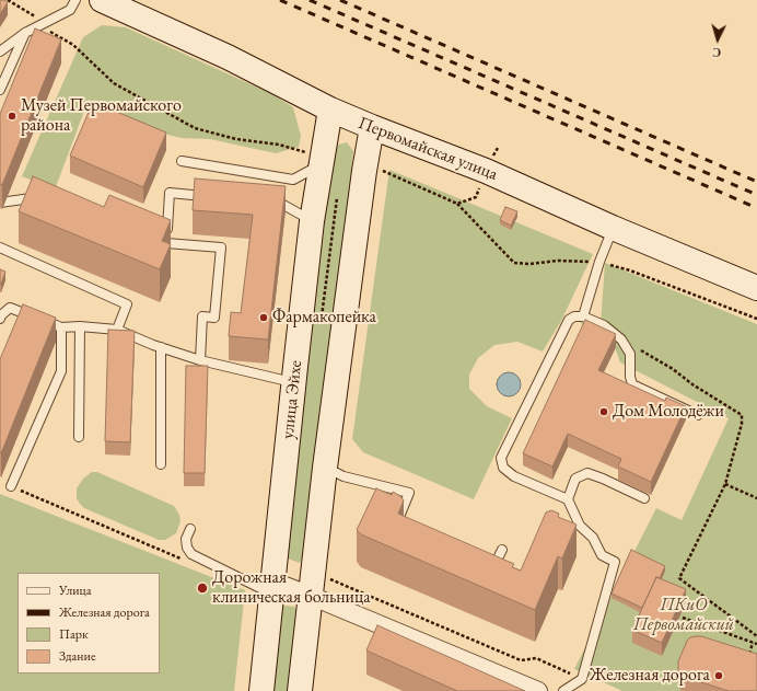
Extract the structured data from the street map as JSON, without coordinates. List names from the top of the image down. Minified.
{"streets":{"main road":["Первомайская улица","улица Эйхе"]},"crossings":[["Первомайская улица","улица Эйхе"]],"parks":["ПКиО Первомайский"],"places":["Музей Первомайского района","Фармакопейка","Дом Молодёжи","Дорожная клиническая больница","Железная дорога"],"legend":["Улица","Железная дорога","Парк","Здание"],"north":"bottom"}
